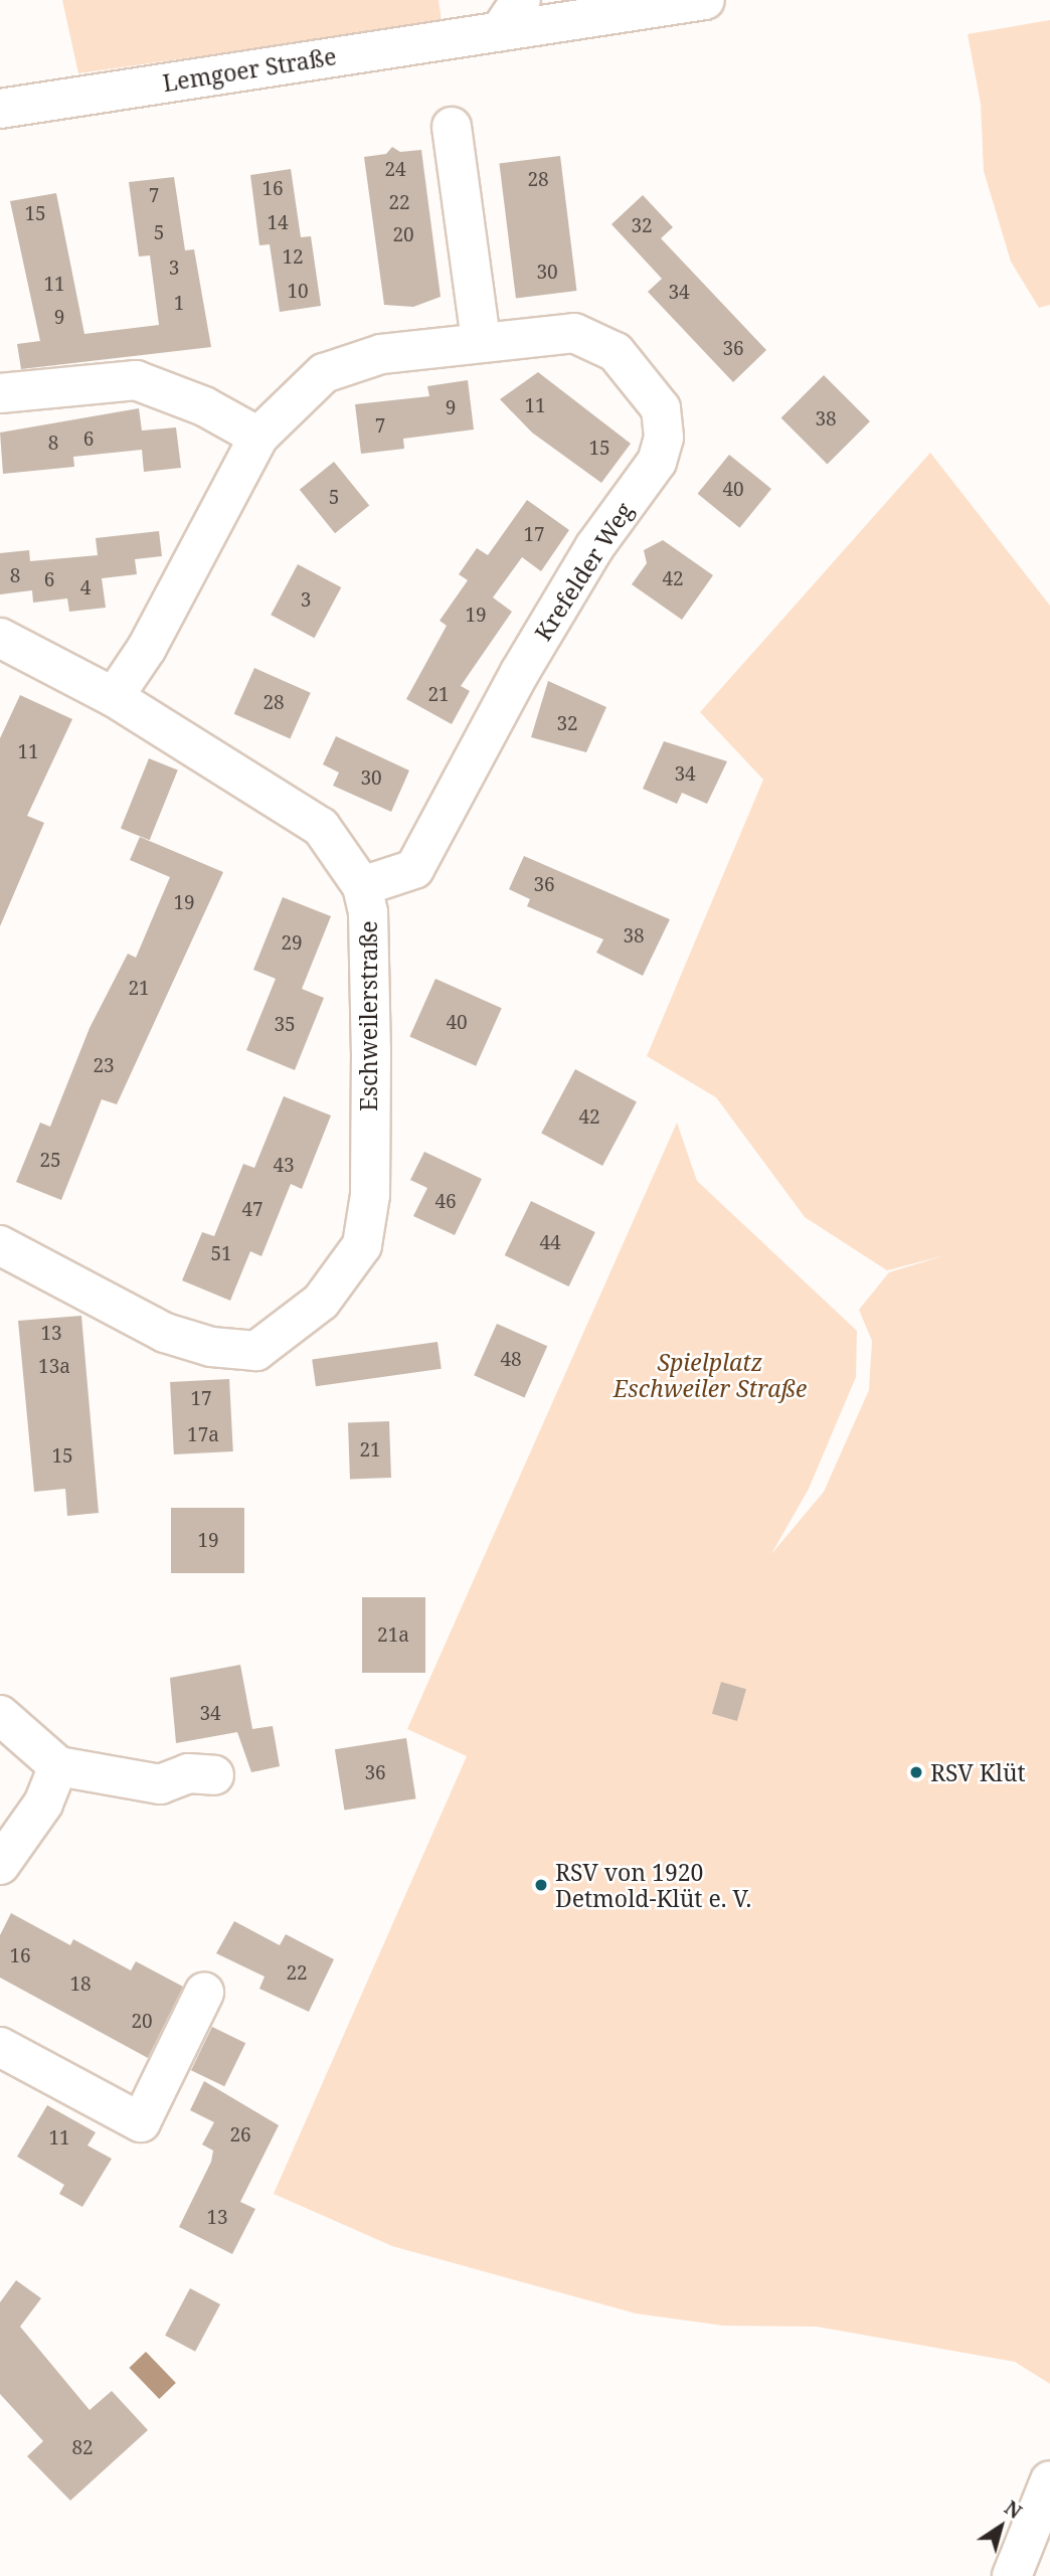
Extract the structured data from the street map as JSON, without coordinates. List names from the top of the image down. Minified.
{"streets":{"street":["Lemgoer Straße","Krefelder Weg","Eschweilerstraße"]},"crossings":[["Krefelder Weg","Eschweilerstraße"]],"parks":["Spielplatz Eschweiler Straße"],"places":["RSV Klüt","RSV von 1920 Detmold-Klüt e. V."],"house_numbers":["24","28","16","7","22","15","14","32","5","20","12","3","30","11","10","34","1","9","36","11","9","38","7","6","8","15","40","5","17","8","42","6","4","3","19","21","28","32","11","34","30","36","19","38","29","21","40","35","23","42","25","43","46","47","44","51","13","48","13a","17","17a","21","15","19","21a","34","36","16","22","18","20","26","11","13","82"],"north":"top right"}
